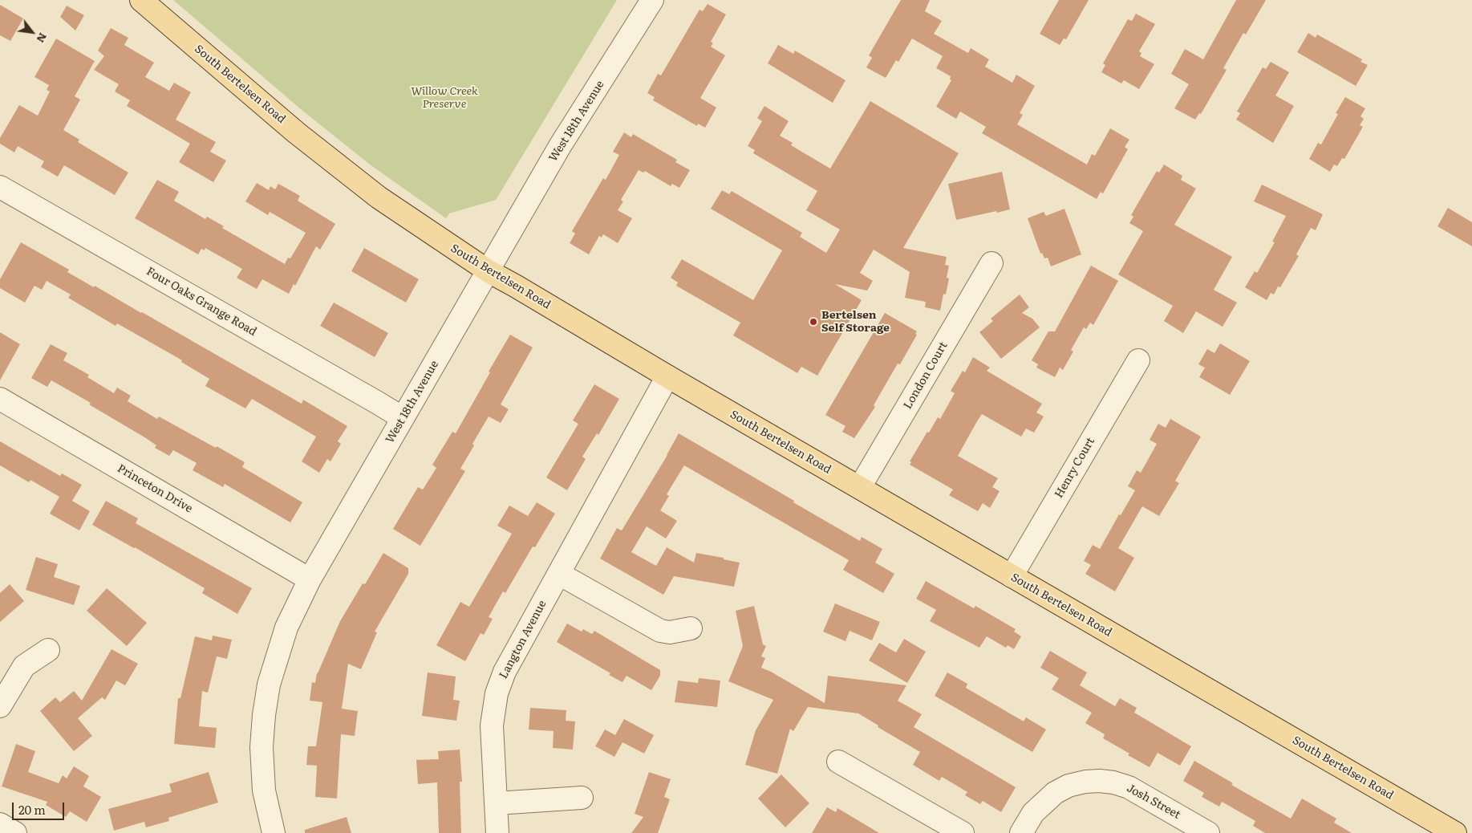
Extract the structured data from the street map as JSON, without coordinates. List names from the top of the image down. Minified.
{"streets":{"main road":["South Bertelsen Road"],"street":["West 18th Avenue","Four Oaks Grange Road","London Court","Henry Court","Princeton Drive","Langton Avenue","Josh Street"]},"crossings":[["South Bertelsen Road","West 18th Avenue"],["South Bertelsen Road","London Court"],["South Bertelsen Road","Henry Court"],["South Bertelsen Road","Langton Avenue"],["West 18th Avenue","Four Oaks Grange Road"],["West 18th Avenue","Princeton Drive"]],"parks":["Willow Creek Preserve"],"places":["Bertelsen Self Storage"],"scale_bar":"20 m","north":"bottom right"}
